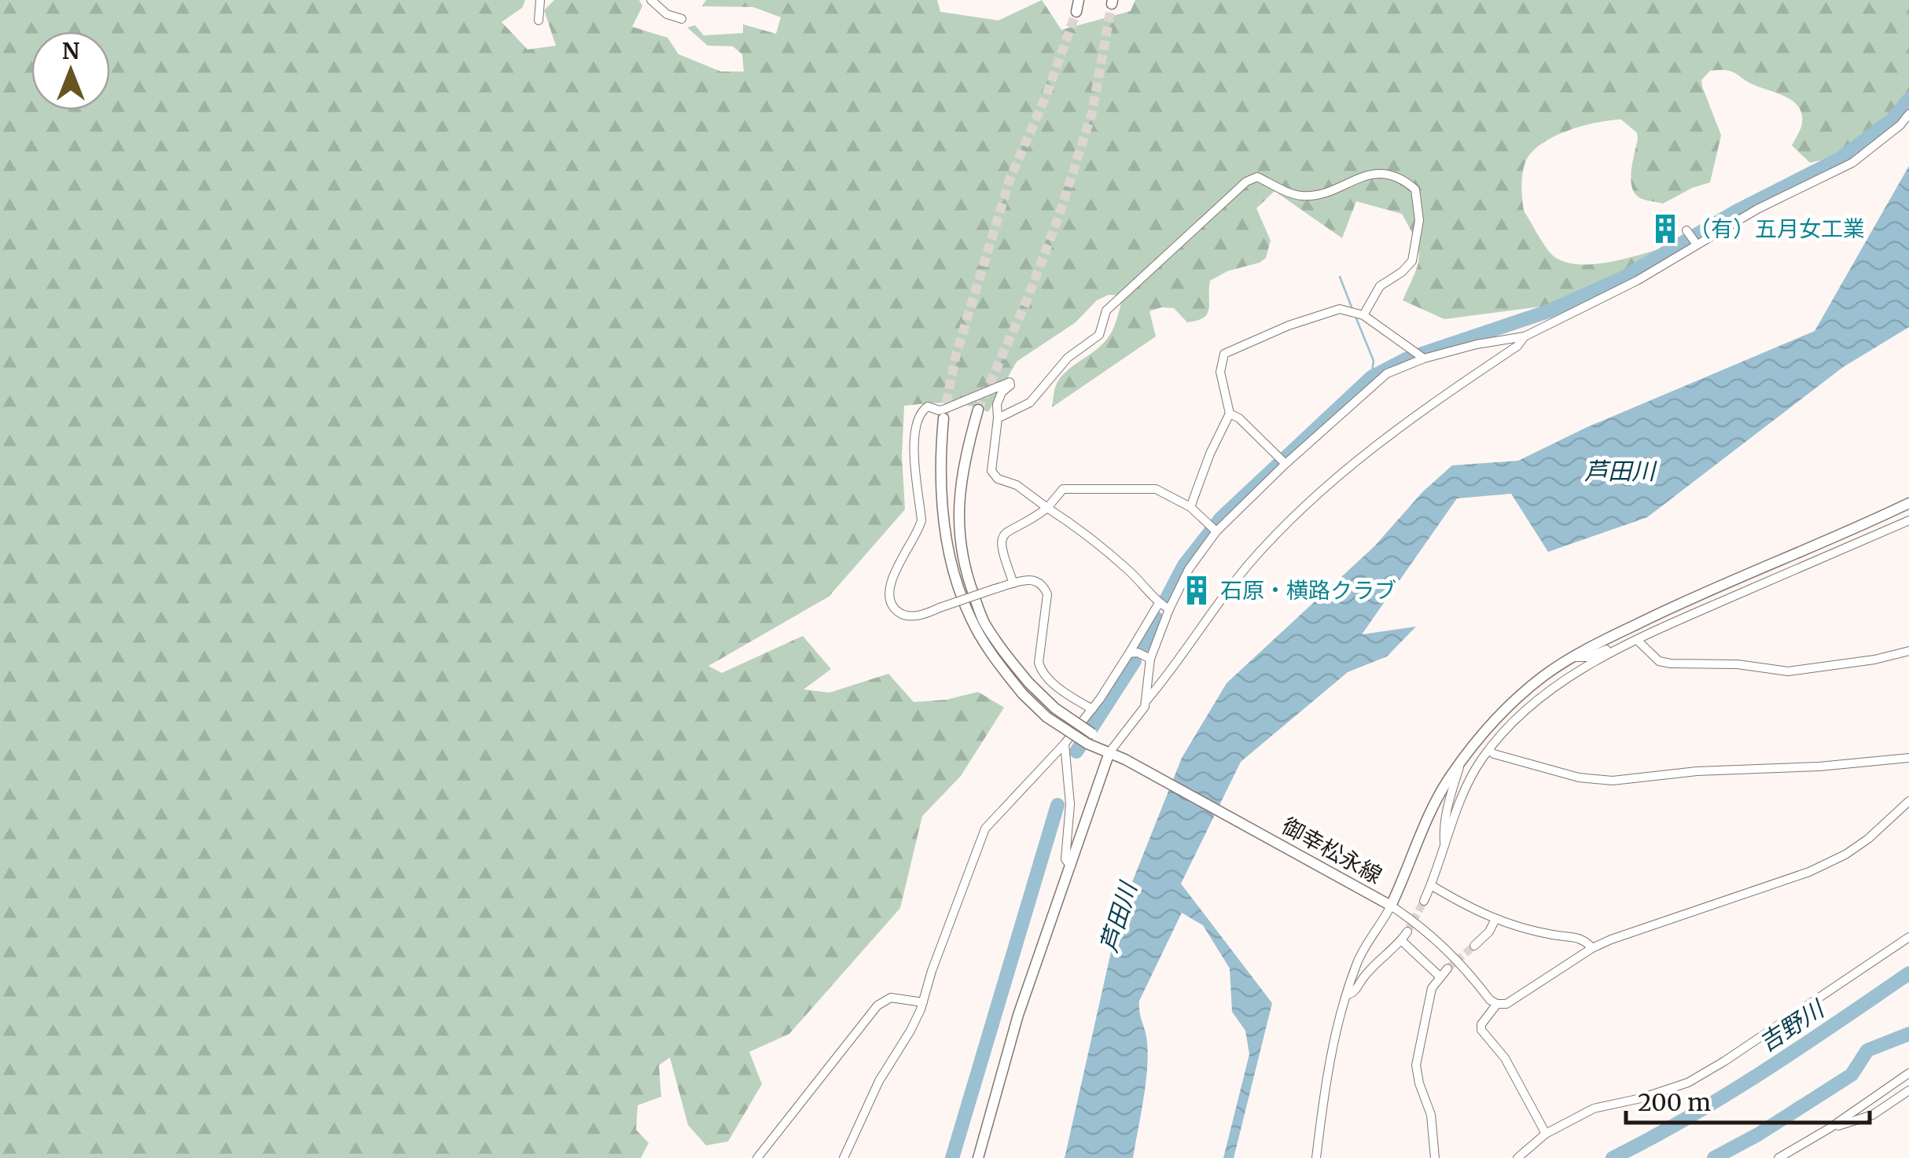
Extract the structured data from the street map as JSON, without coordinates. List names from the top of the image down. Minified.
{"streets":{"main road":["御幸松永線"]},"water":["芦田川","吉野川"],"places":{"building":["（有）五月女工業","石原・横路クラブ"]},"scale_bar":"200 m","north":"top"}
